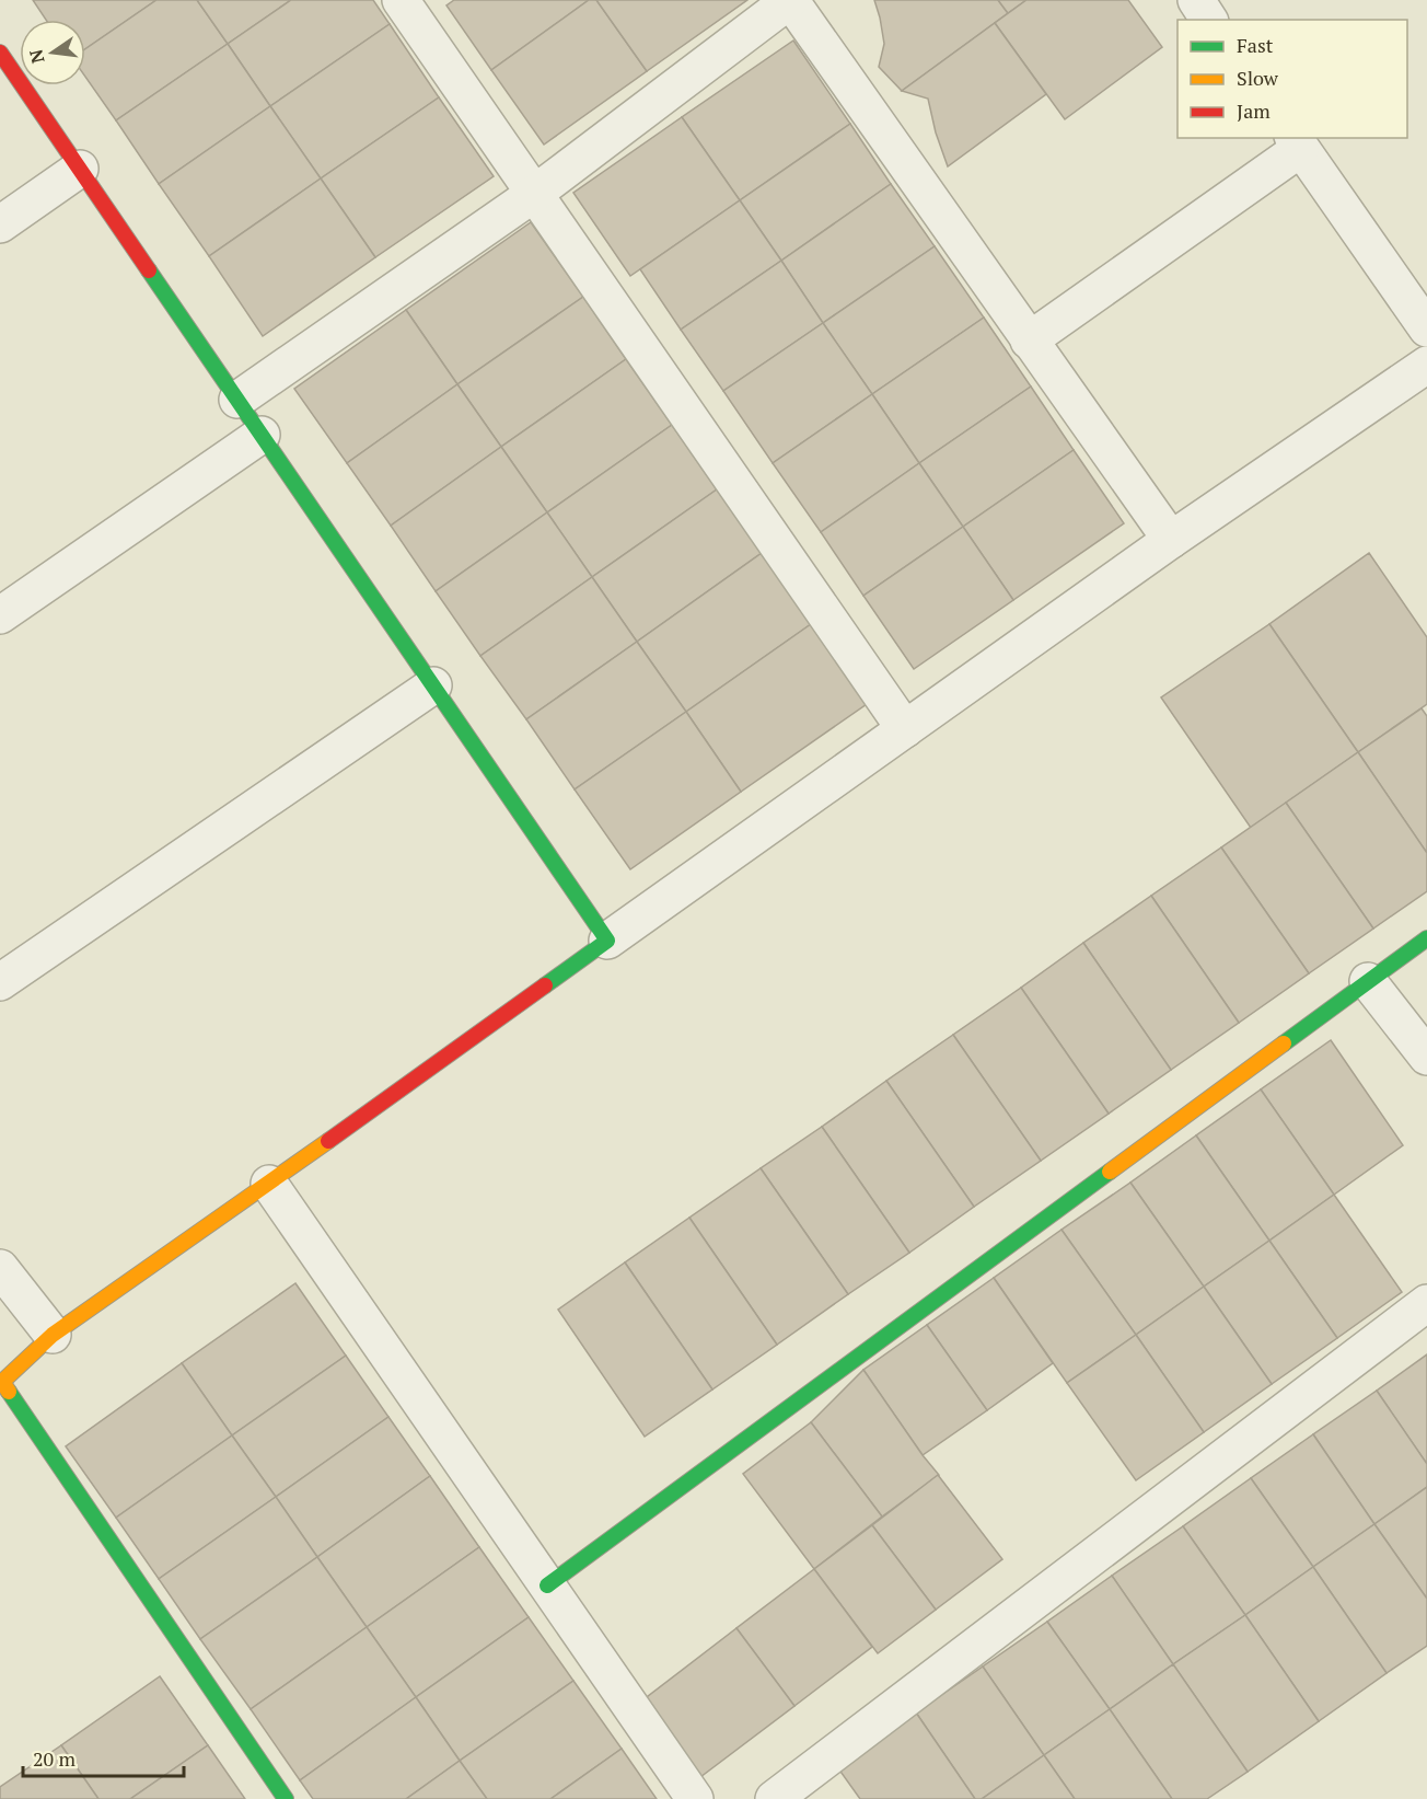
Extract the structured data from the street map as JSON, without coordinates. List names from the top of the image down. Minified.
{"legend":["Fast","Slow","Jam"],"scale_bar":"20 m","north":"left"}
